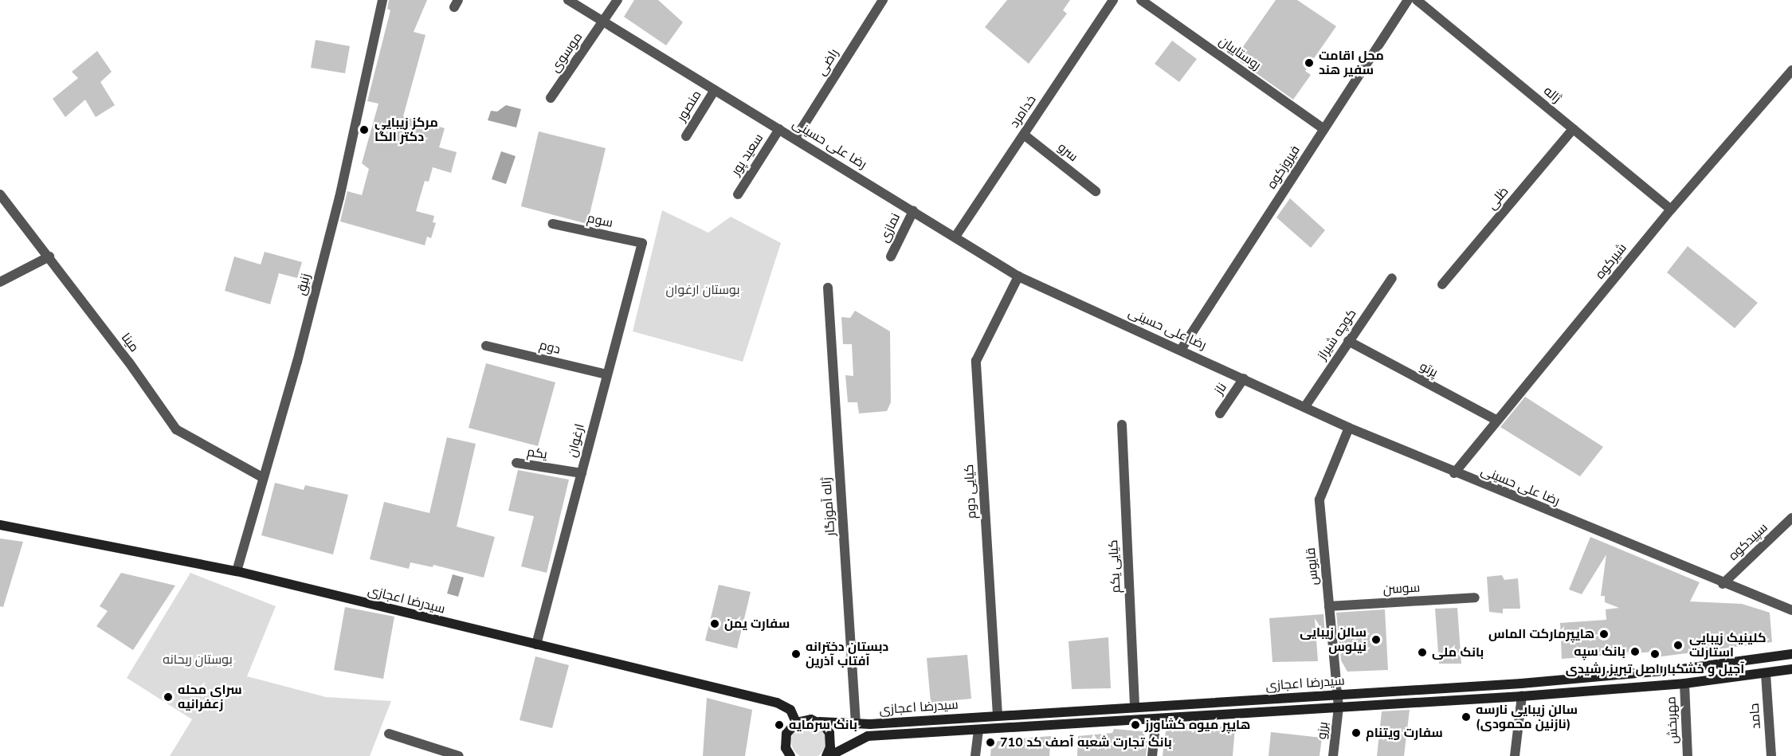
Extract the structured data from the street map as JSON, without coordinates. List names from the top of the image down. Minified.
{"streets":{"main road":["سیدرضا اعجازی"],"street":["موسوی","روستاییان","راضی","ژاله","منصور","خدامرد","رضا علی حسینی","سرو","سعید پور","فیروزکوه","ظلی","سوم","نمازی","شیرکوه","زنبق","کوچه شیراز","مینا","دوم","پرتو","ناز","ارغوان","یکم","کیایی دوم","ژاله آموزگار","سپیدکوه","کیایی یکم","قایوس","سوسن","حامد","مهربخش","برزو"]},"crossings":[["موسوی","رضا علی حسینی"],["روستاییان","فیروزکوه"],["راضی","رضا علی حسینی"],["ژاله","ظلی"],["ژاله","شیرکوه"],["منصور","رضا علی حسینی"],["خدامرد","رضا علی حسینی"],["خدامرد","سرو"],["رضا علی حسینی","سعید پور"],["رضا علی حسینی","فیروزکوه"],["رضا علی حسینی","نمازی"],["رضا علی حسینی","شیرکوه"],["رضا علی حسینی","کوچه شیراز"],["رضا علی حسینی","ناز"],["رضا علی حسینی","کیایی دوم"],["رضا علی حسینی","سپیدکوه"],["رضا علی حسینی","قایوس"],["سوم","ارغوان"],["شیرکوه","پرتو"],["زنبق","مینا"],["زنبق","سیدرضا اعجازی"],["کوچه شیراز","پرتو"],["دوم","ارغوان"],["ارغوان","یکم"],["ارغوان","سیدرضا اعجازی"],["کیایی دوم","سیدرضا اعجازی"],["ژاله آموزگار","سیدرضا اعجازی"],["کیایی یکم","سیدرضا اعجازی"],["قایوس","سوسن"],["قایوس","سیدرضا اعجازی"],["قایوس","برزو"],["سیدرضا اعجازی","حامد"],["سیدرضا اعجازی","مهربخش"],["سیدرضا اعجازی","برزو"]],"parks":["بوستان ارغوان","بوستان ریحانه"],"places":["محل اقامت سفیر هند","مرکز زیبایی دکتر الگا","سفارت یمن","هایپرمارکت الماس","سالن زیبایی نیلوس","کلینیک زیبایی استارلت","بانک سپه","بانک ملی","دبستان دخترانه آفتاب آذرین","آجیل و خشکبار اصل تبریز رشیدی","سرای محله زعفرانیه","سالن زیبایی نارسه (نازنین محمودی)","بانک سرمایه","هایپر میوه کشاورز","سفارت ویتنام","بانک تجارت شعبه آصف کد 710"]}
